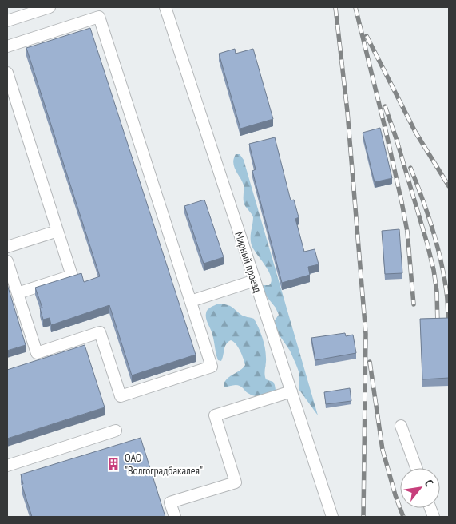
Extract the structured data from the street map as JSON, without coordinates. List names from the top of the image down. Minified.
{"streets":{"street":["Мирный проезд"]},"places":{"building":["ОАО \"Волгоградбакалея\""]},"north":"top right"}
